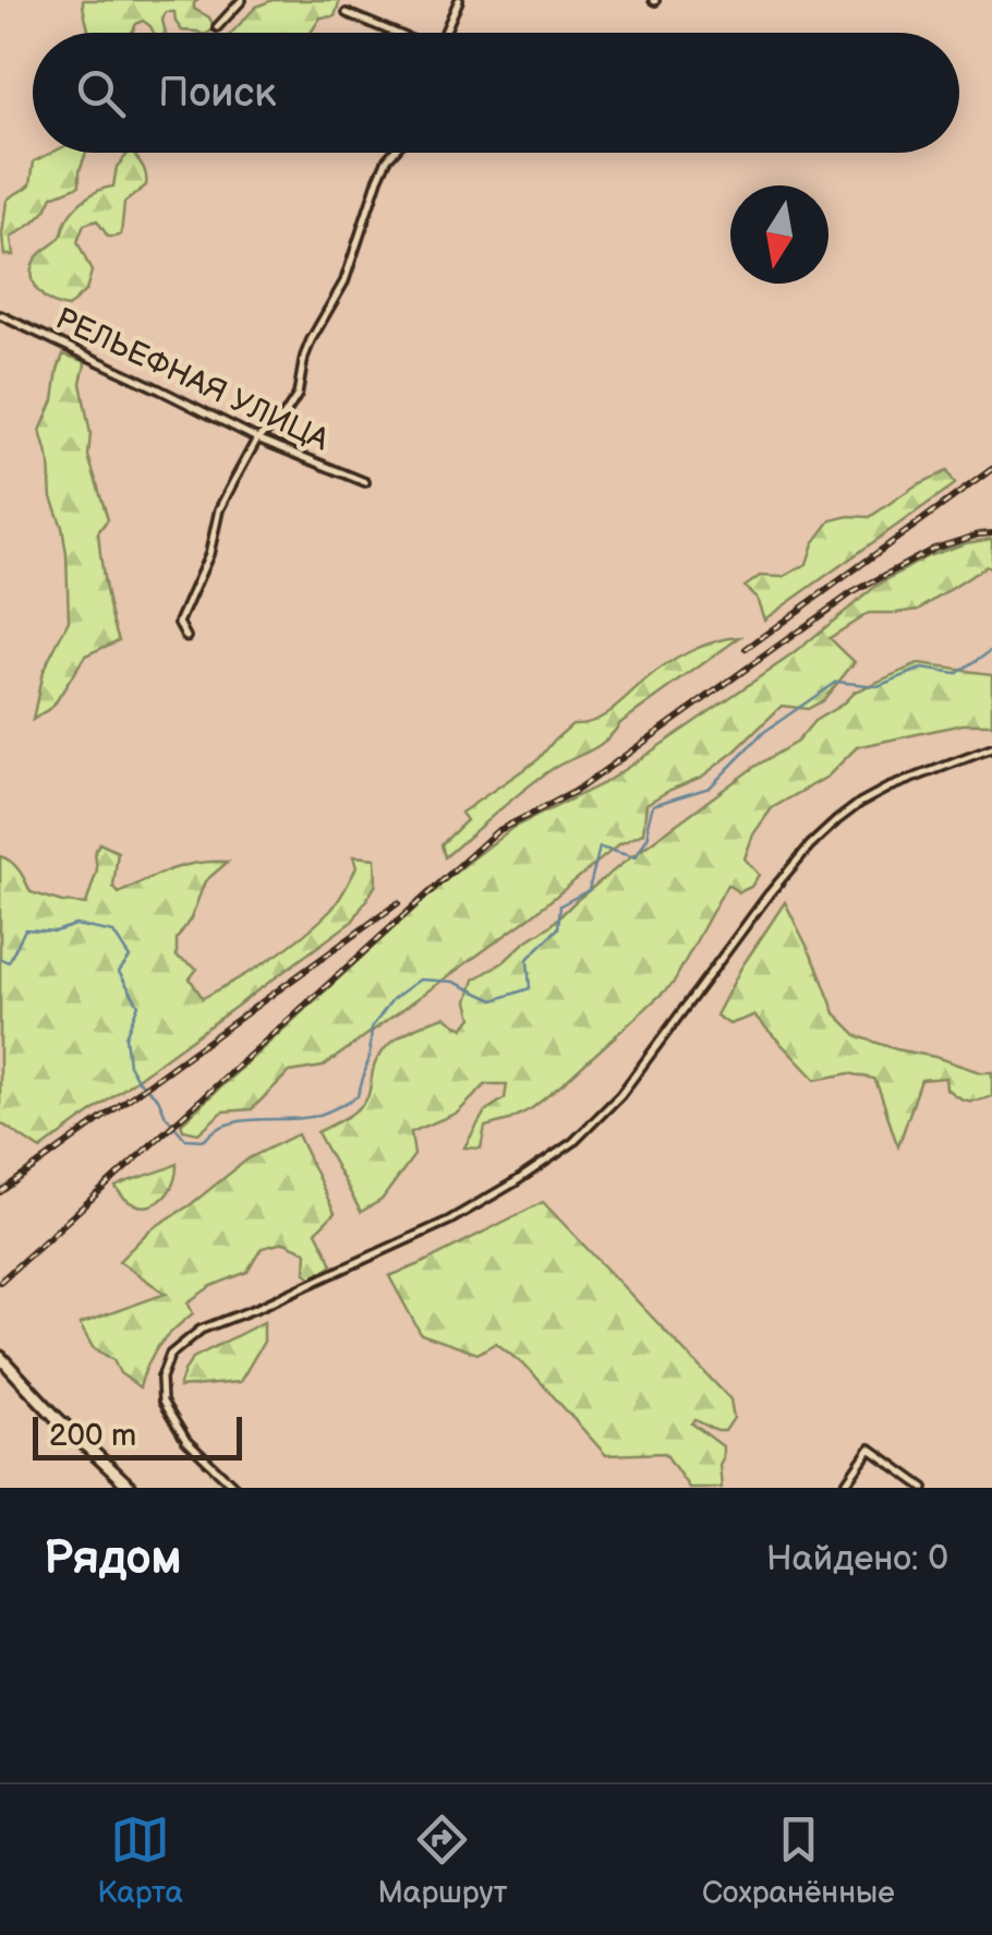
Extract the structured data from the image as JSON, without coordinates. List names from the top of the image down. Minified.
{"streets":{"street":["РЕЛЬЕФНАЯ УЛИЦА"]},"scale_bar":"200 m","north":"bottom","page":{"search":"Поиск","scale":"200 m","heading":["Рядом","Найдено: 0"],"nav":["Карта","Маршрут","Сохранённые"]}}
